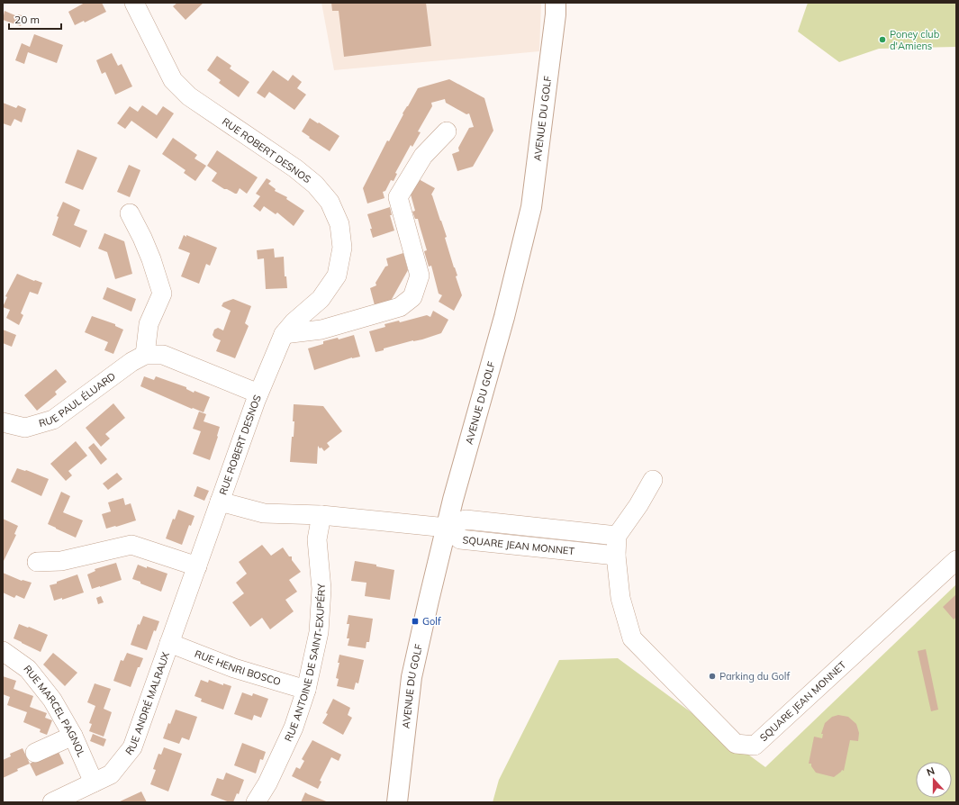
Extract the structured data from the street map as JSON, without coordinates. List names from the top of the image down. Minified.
{"streets":{"main road":["AVENUE DU GOLF"],"street":["RUE ROBERT DESNOS","RUE PAUL ÉLUARD","SQUARE JEAN MONNET","RUE ANTOINE DE SAINT-EXUPÉRY","RUE HENRI BOSCO","RUE ANDRÉ MALRAUX","RUE MARCEL PAGNOL"]},"crossings":[["AVENUE DU GOLF","SQUARE JEAN MONNET"],["RUE ROBERT DESNOS","RUE PAUL ÉLUARD"],["RUE ROBERT DESNOS","RUE ANDRÉ MALRAUX"],["RUE ANTOINE DE SAINT-EXUPÉRY","RUE HENRI BOSCO"],["RUE HENRI BOSCO","RUE ANDRÉ MALRAUX"],["RUE ANDRÉ MALRAUX","RUE MARCEL PAGNOL"]],"places":{"other":["Poney club d'Amiens","Parking du Golf"],"transit":["Golf"]},"scale_bar":"20 m","north":"top"}
